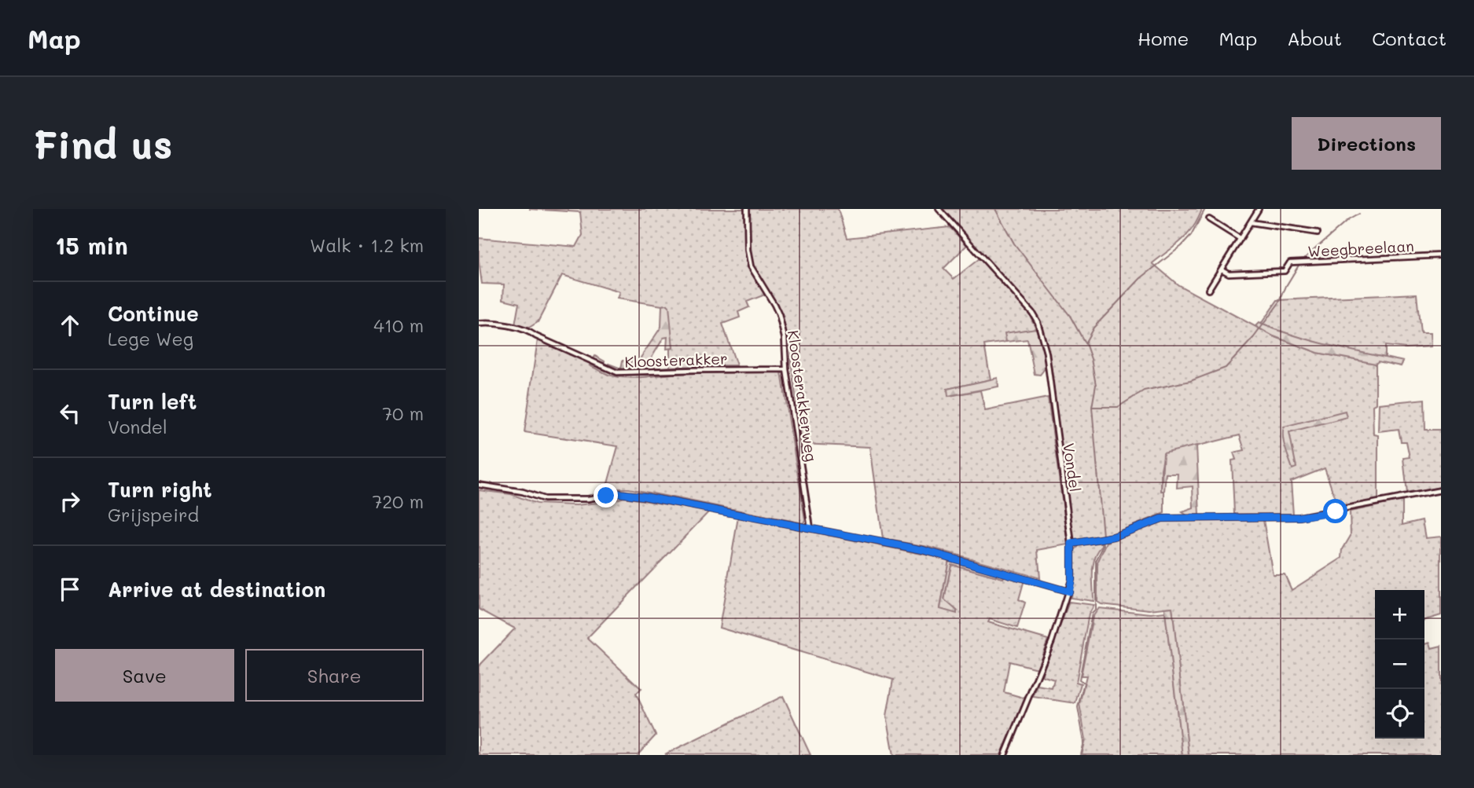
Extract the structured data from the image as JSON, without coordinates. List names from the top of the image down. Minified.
{"streets":{"street":["Weegbreelaan","Kloosterakker","Kloosterakkerweg","Vondel"]},"crossings":[["Kloosterakker","Kloosterakkerweg"]],"page":{"header":"Map","nav":["Home","Map","About","Contact"],"buttons":["Directions",["Save","Share"]],"title":"Find us","heading":["15 min","Walk · 1.2 km"],"list":[["Continue","Lege Weg","410 m"],["Turn left","Vondel","70 m"],["Turn right","Grijspeird","720 m"],"Arrive at destination"],"map_buttons":["+","−"]}}
